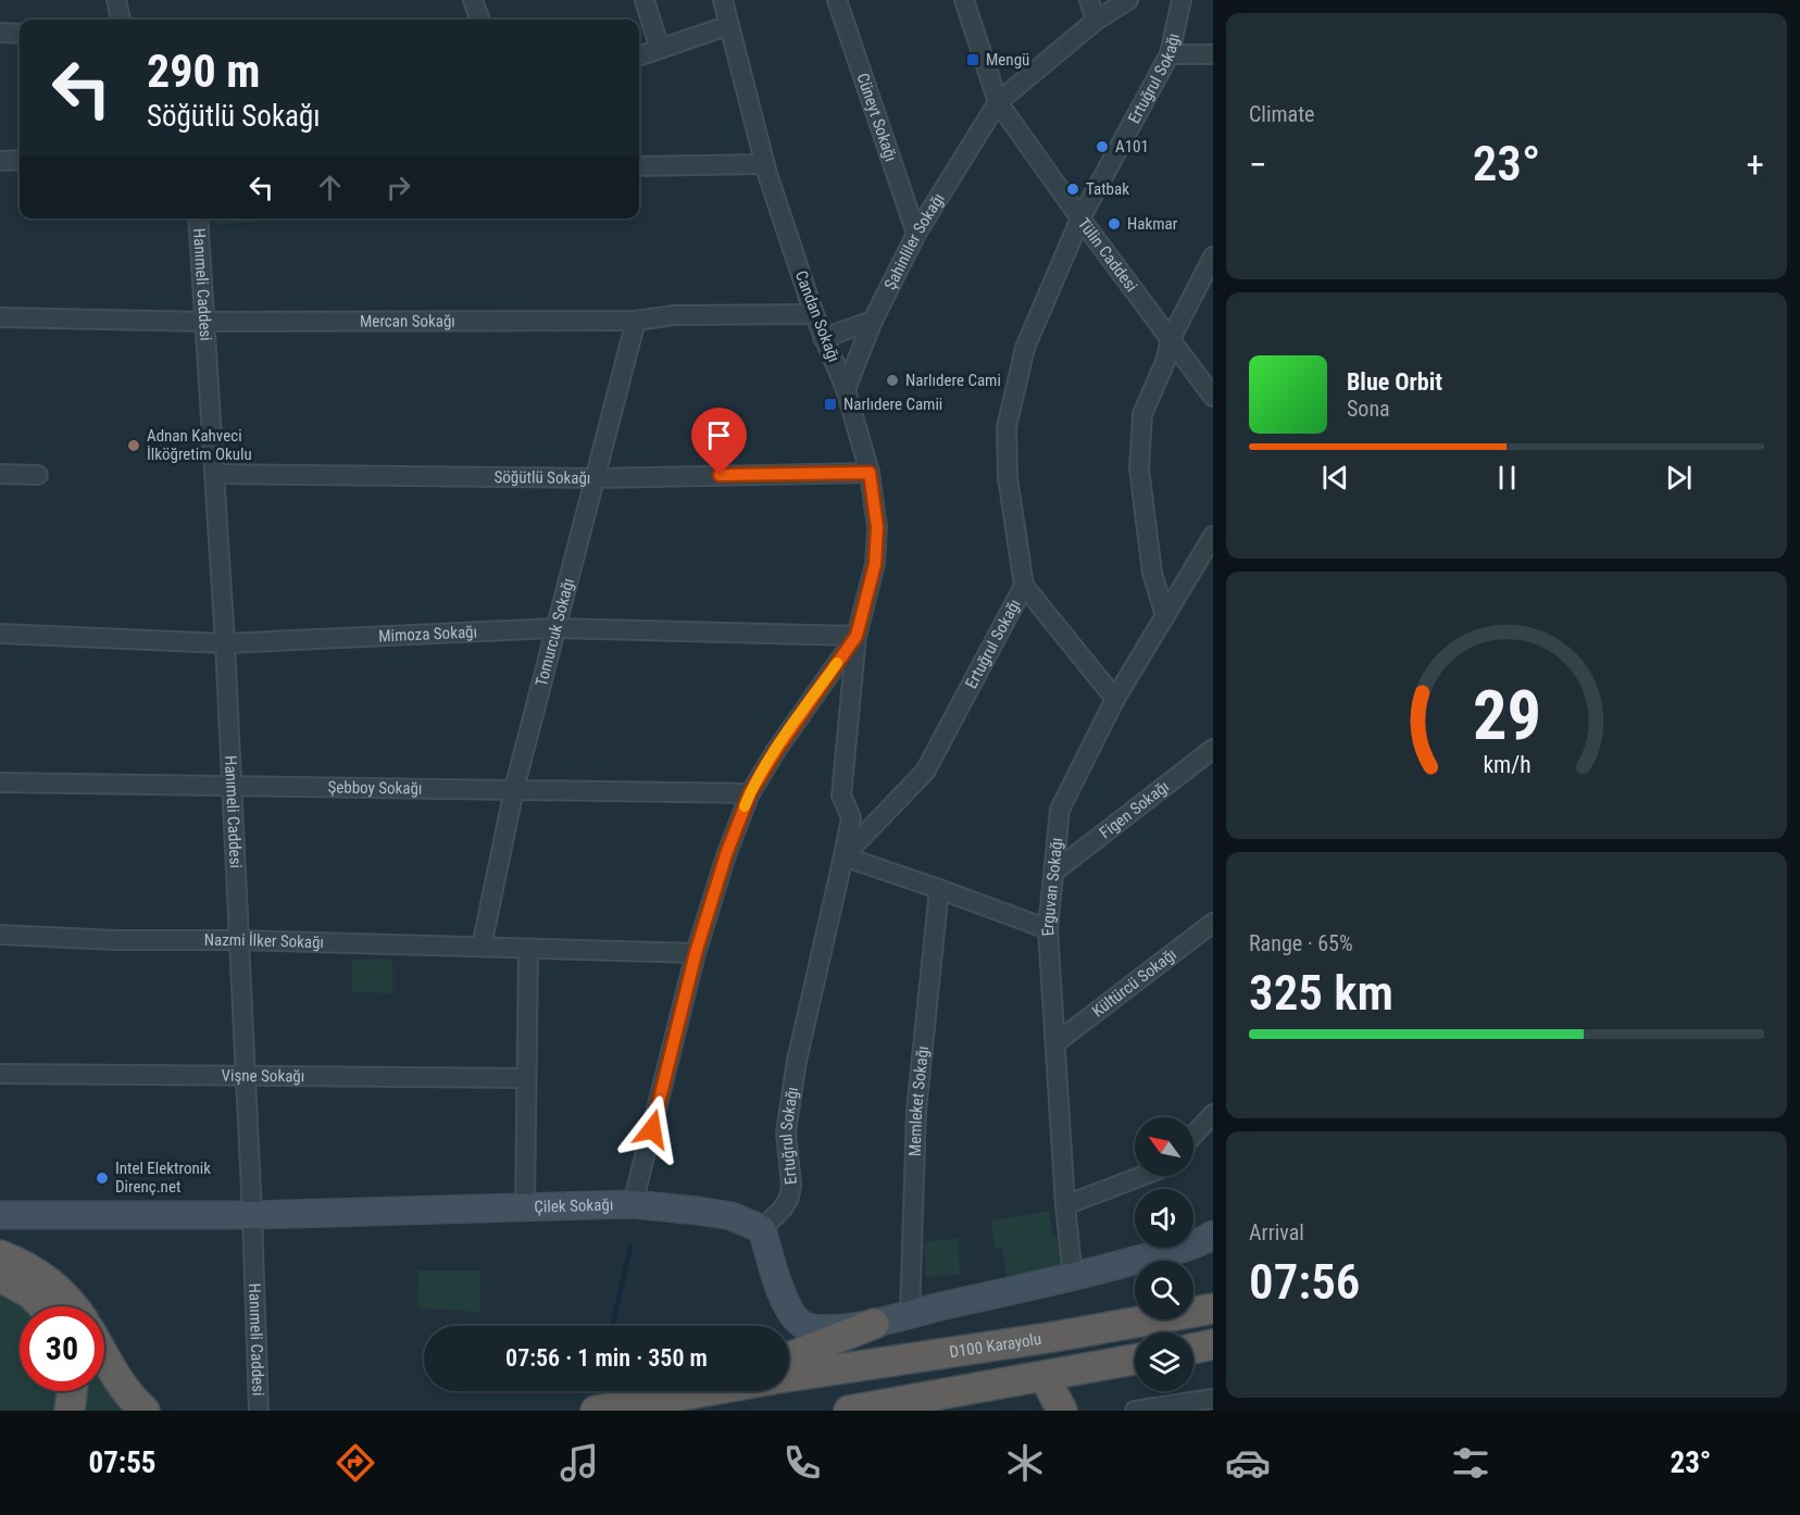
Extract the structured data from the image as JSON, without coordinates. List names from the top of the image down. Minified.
{"streets":{"highway":["D100 Karayolu"],"main road":["Çilek Sokağı"],"street":["Ertuğrul Sokağı","Cüneyt Sokağı","Şahinliler Sokağı","Tülin Caddesi","Hanımeli Caddesi","Candan Sokağı","Mercan Sokağı","Söğütlü Sokağı","Tomurcuk Sokağı","Mimoza Sokağı","Şebboy Sokağı","Figen Sokağı","Erguvan Sokağı","Nazmi İlker Sokağı","Kültürcü Sokağı","Vişne Sokağı","Memleket Sokağı"]},"crossings":[["Ertuğrul Sokağı","Tülin Caddesi"],["Ertuğrul Sokağı","Candan Sokağı"],["Ertuğrul Sokağı","Çilek Sokağı"],["Cüneyt Sokağı","Şahinliler Sokağı"],["Şahinliler Sokağı","Tülin Caddesi"],["Şahinliler Sokağı","Candan Sokağı"],["Hanımeli Caddesi","Mercan Sokağı"],["Hanımeli Caddesi","Söğütlü Sokağı"],["Hanımeli Caddesi","Mimoza Sokağı"],["Hanımeli Caddesi","Şebboy Sokağı"],["Hanımeli Caddesi","Nazmi İlker Sokağı"],["Hanımeli Caddesi","Vişne Sokağı"],["Hanımeli Caddesi","Çilek Sokağı"],["Candan Sokağı","Mercan Sokağı"],["Candan Sokağı","Söğütlü Sokağı"],["Candan Sokağı","Mimoza Sokağı"],["Candan Sokağı","Şebboy Sokağı"],["Candan Sokağı","Nazmi İlker Sokağı"],["Candan Sokağı","Çilek Sokağı"],["Mercan Sokağı","Tomurcuk Sokağı"],["Söğütlü Sokağı","Tomurcuk Sokağı"],["Tomurcuk Sokağı","Mimoza Sokağı"],["Tomurcuk Sokağı","Şebboy Sokağı"],["Tomurcuk Sokağı","Nazmi İlker Sokağı"],["Figen Sokağı","Erguvan Sokağı"],["Erguvan Sokağı","Kültürcü Sokağı"]],"places":{"transit":["Mengü","Narlıdere Camii"],"other":["A101","Tatbak","Hakmar","Narlıdere Cami","Adnan Kahveci İlköğretim Okulu","Intel Elektronik Direnç.net"]},"north":"top left","page":{"tile":["Climate",["Range · 65%","325 km"],["Arrival","07:56"]],"turn":["290 m","Söğütlü Sokağı"],"heat":["−","23°","+"],"song":["Blue Orbit","Sona"],"limit":"30","trip":"07:56 · 1 min · 350 m","tabs":["07:55","23°"],"gauge":["29","km/h"]}}
